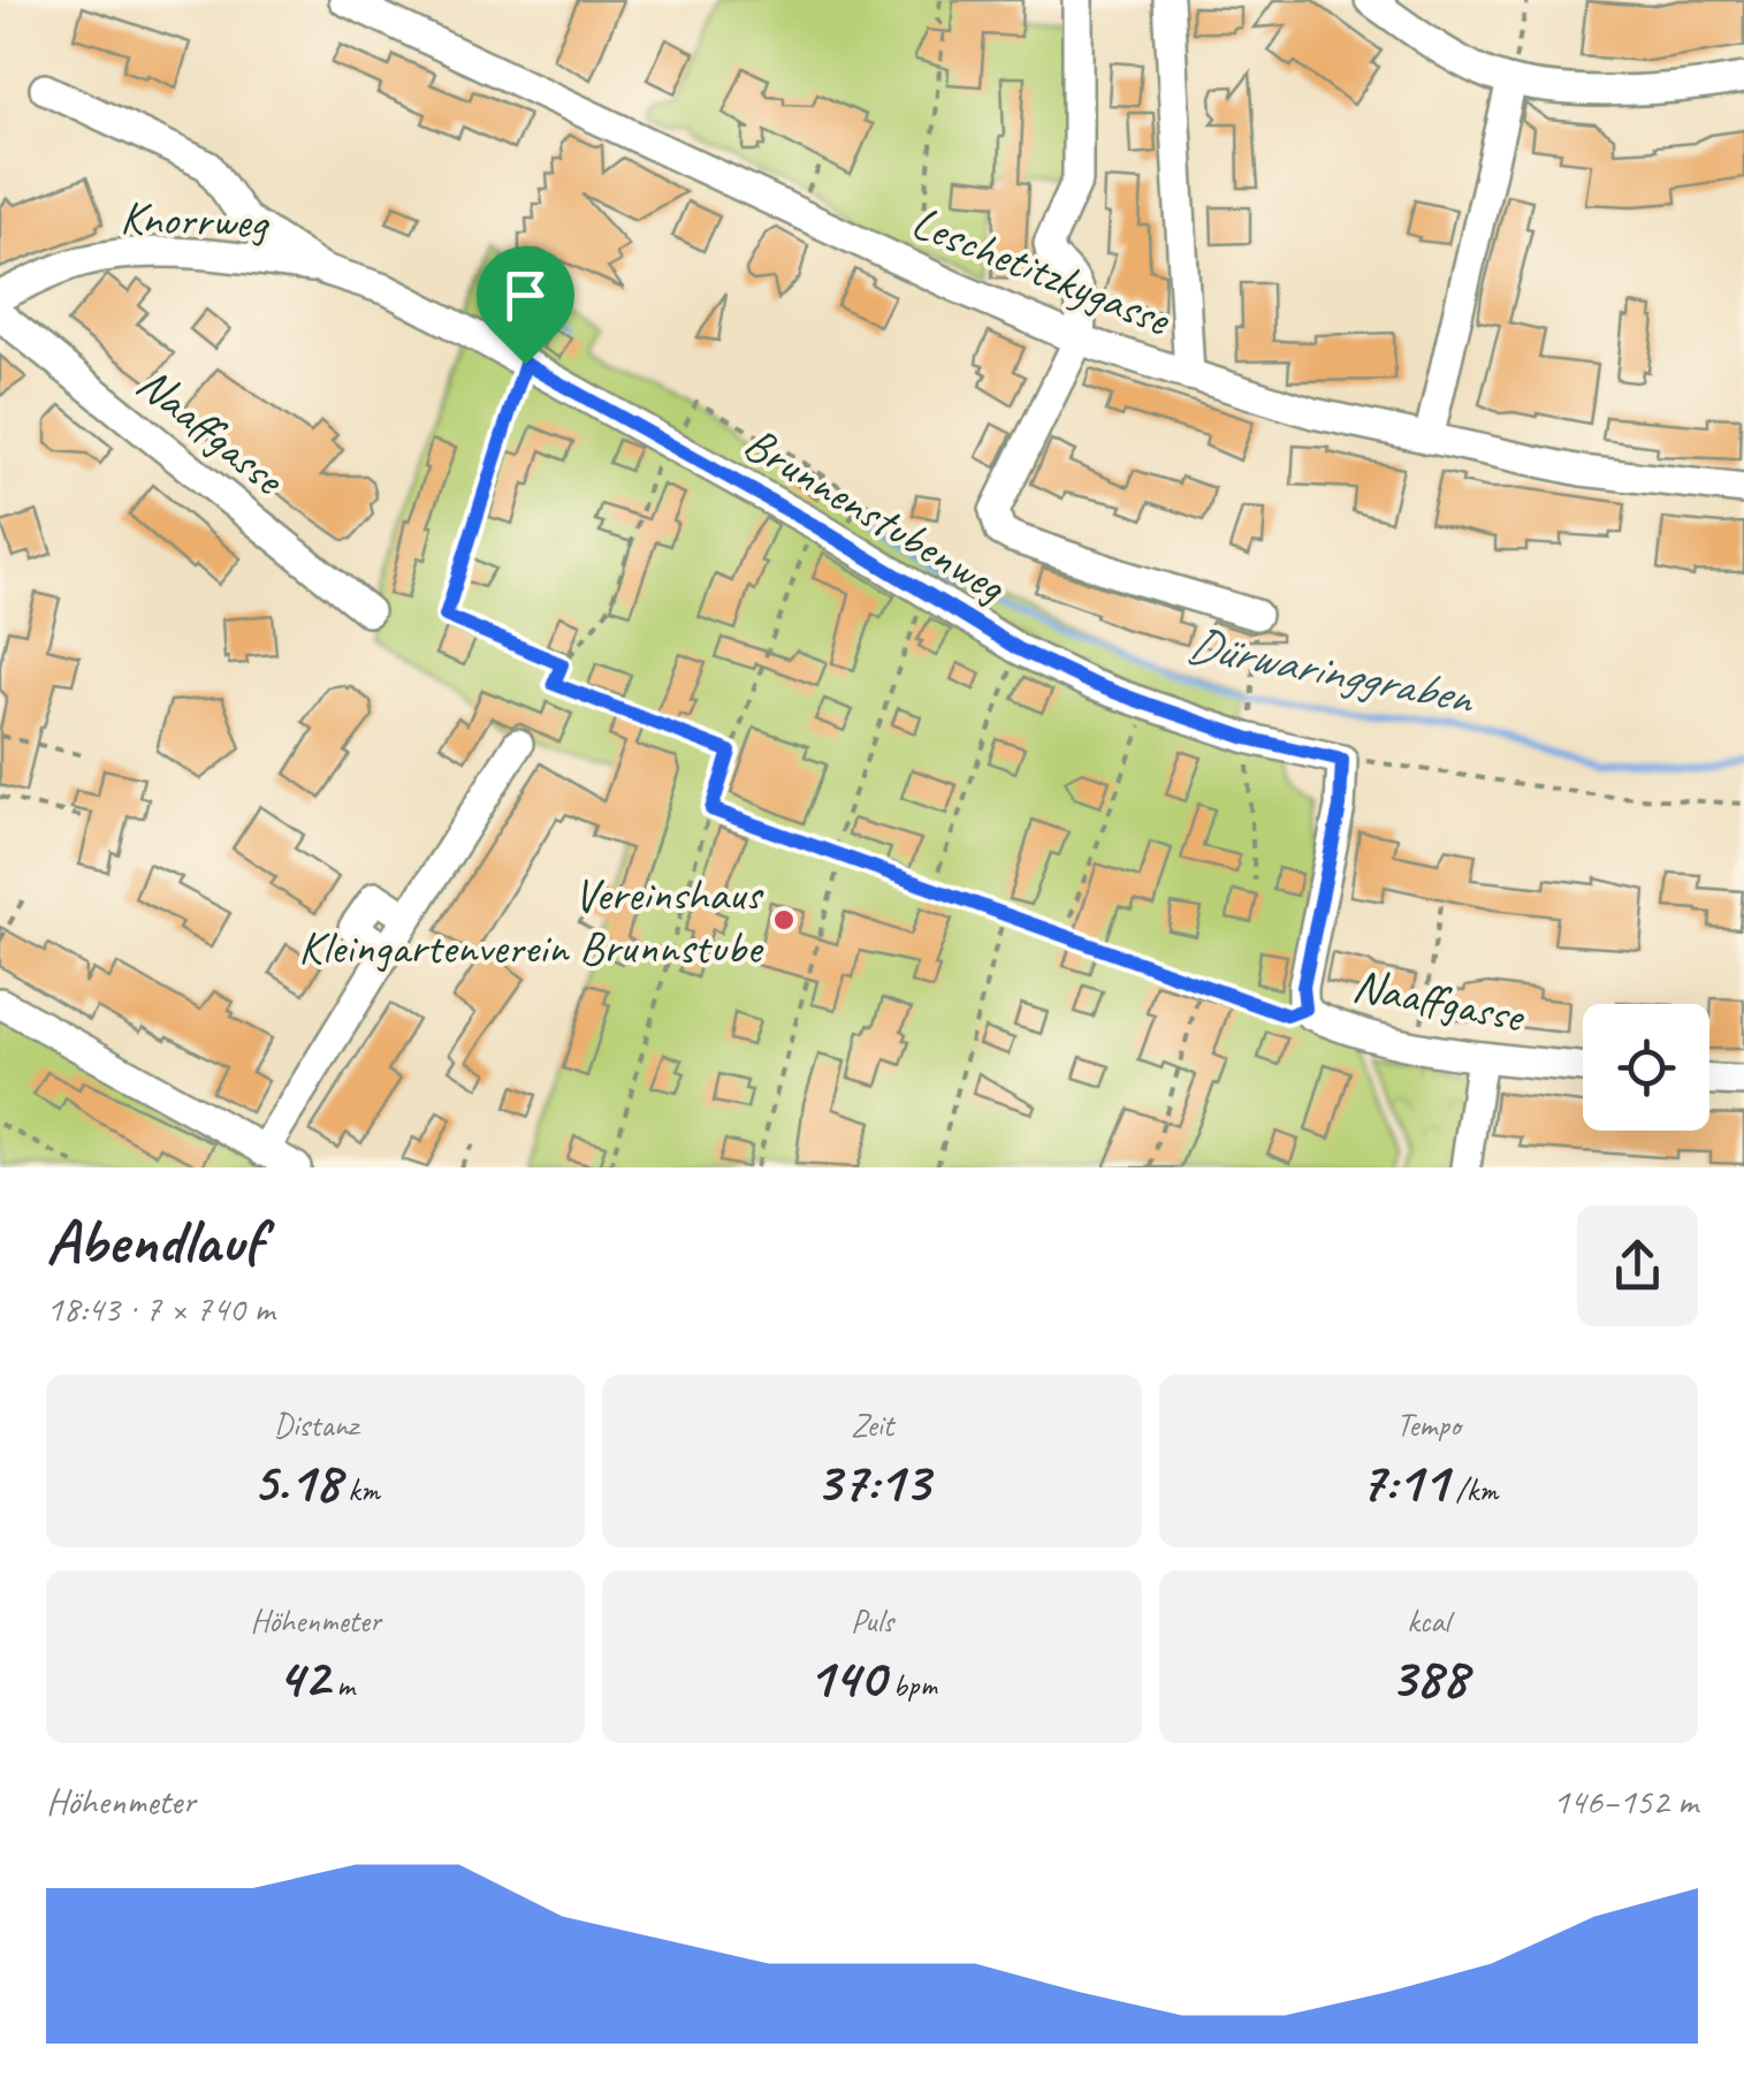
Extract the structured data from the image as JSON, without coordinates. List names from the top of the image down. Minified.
{"streets":{"street":["Knorrweg","Leschetitzkygasse","Naaffgasse","Brunnenstubenweg"]},"crossings":[["Knorrweg","Brunnenstubenweg"],["Naaffgasse","Brunnenstubenweg"]],"water":["Dürwaringgraben"],"places":["Vereinshaus Kleingartenverein Brunnstube"],"page":{"heading":["Abendlauf","18:43 · 7 × 740 m"],"stats":[["Distanz","5.18 km"],["Zeit","37:13"],["Tempo","7:11 /km"],["Höhenmeter","42 m"],["Puls","140 bpm"],["kcal","388"]],"chart":["Höhenmeter","146–152 m"]}}
